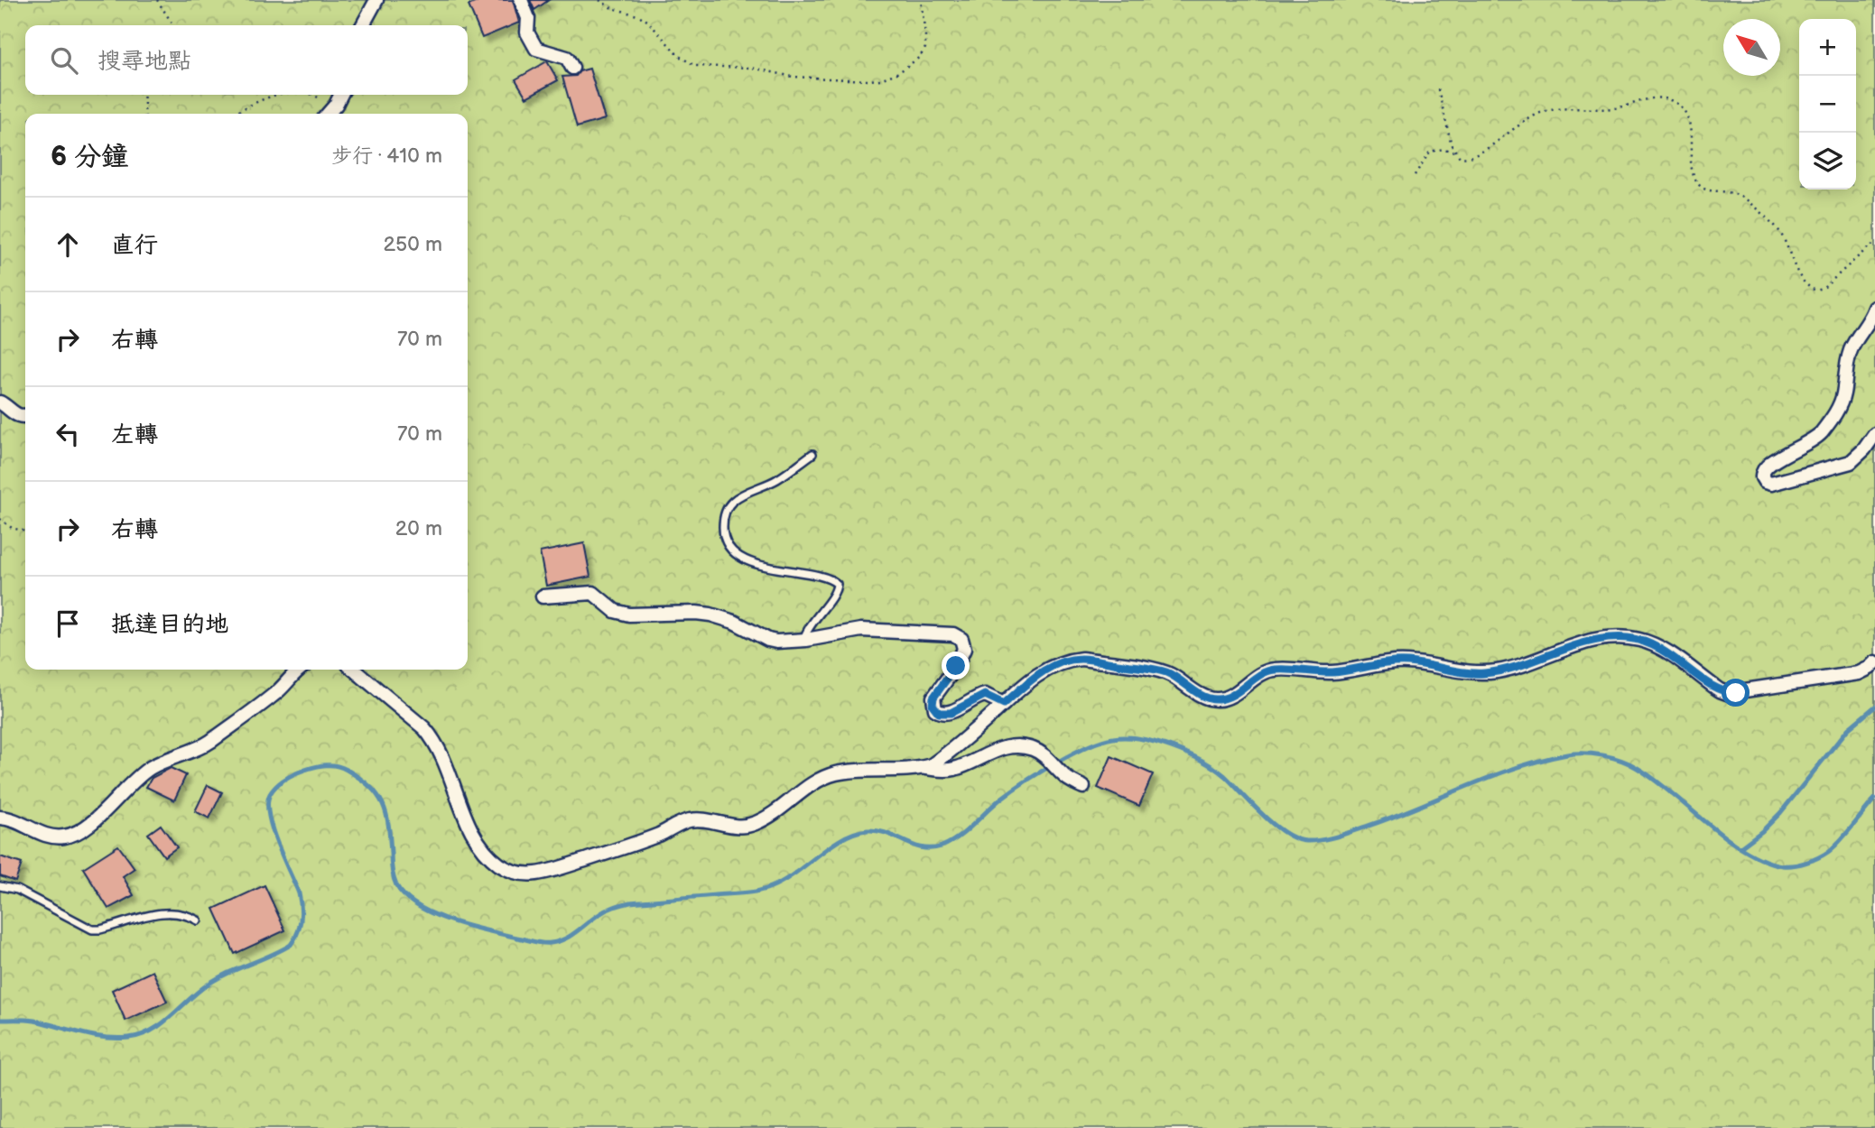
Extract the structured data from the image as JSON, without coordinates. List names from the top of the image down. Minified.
{"north":"top left","page":{"map_buttons":["+","−"],"search":"搜尋地點","heading":["6 分鐘","步行 · 410 m"],"list":[["直行","250 m"],["右轉","70 m"],["左轉","70 m"],["右轉","20 m"],"抵達目的地"]}}
